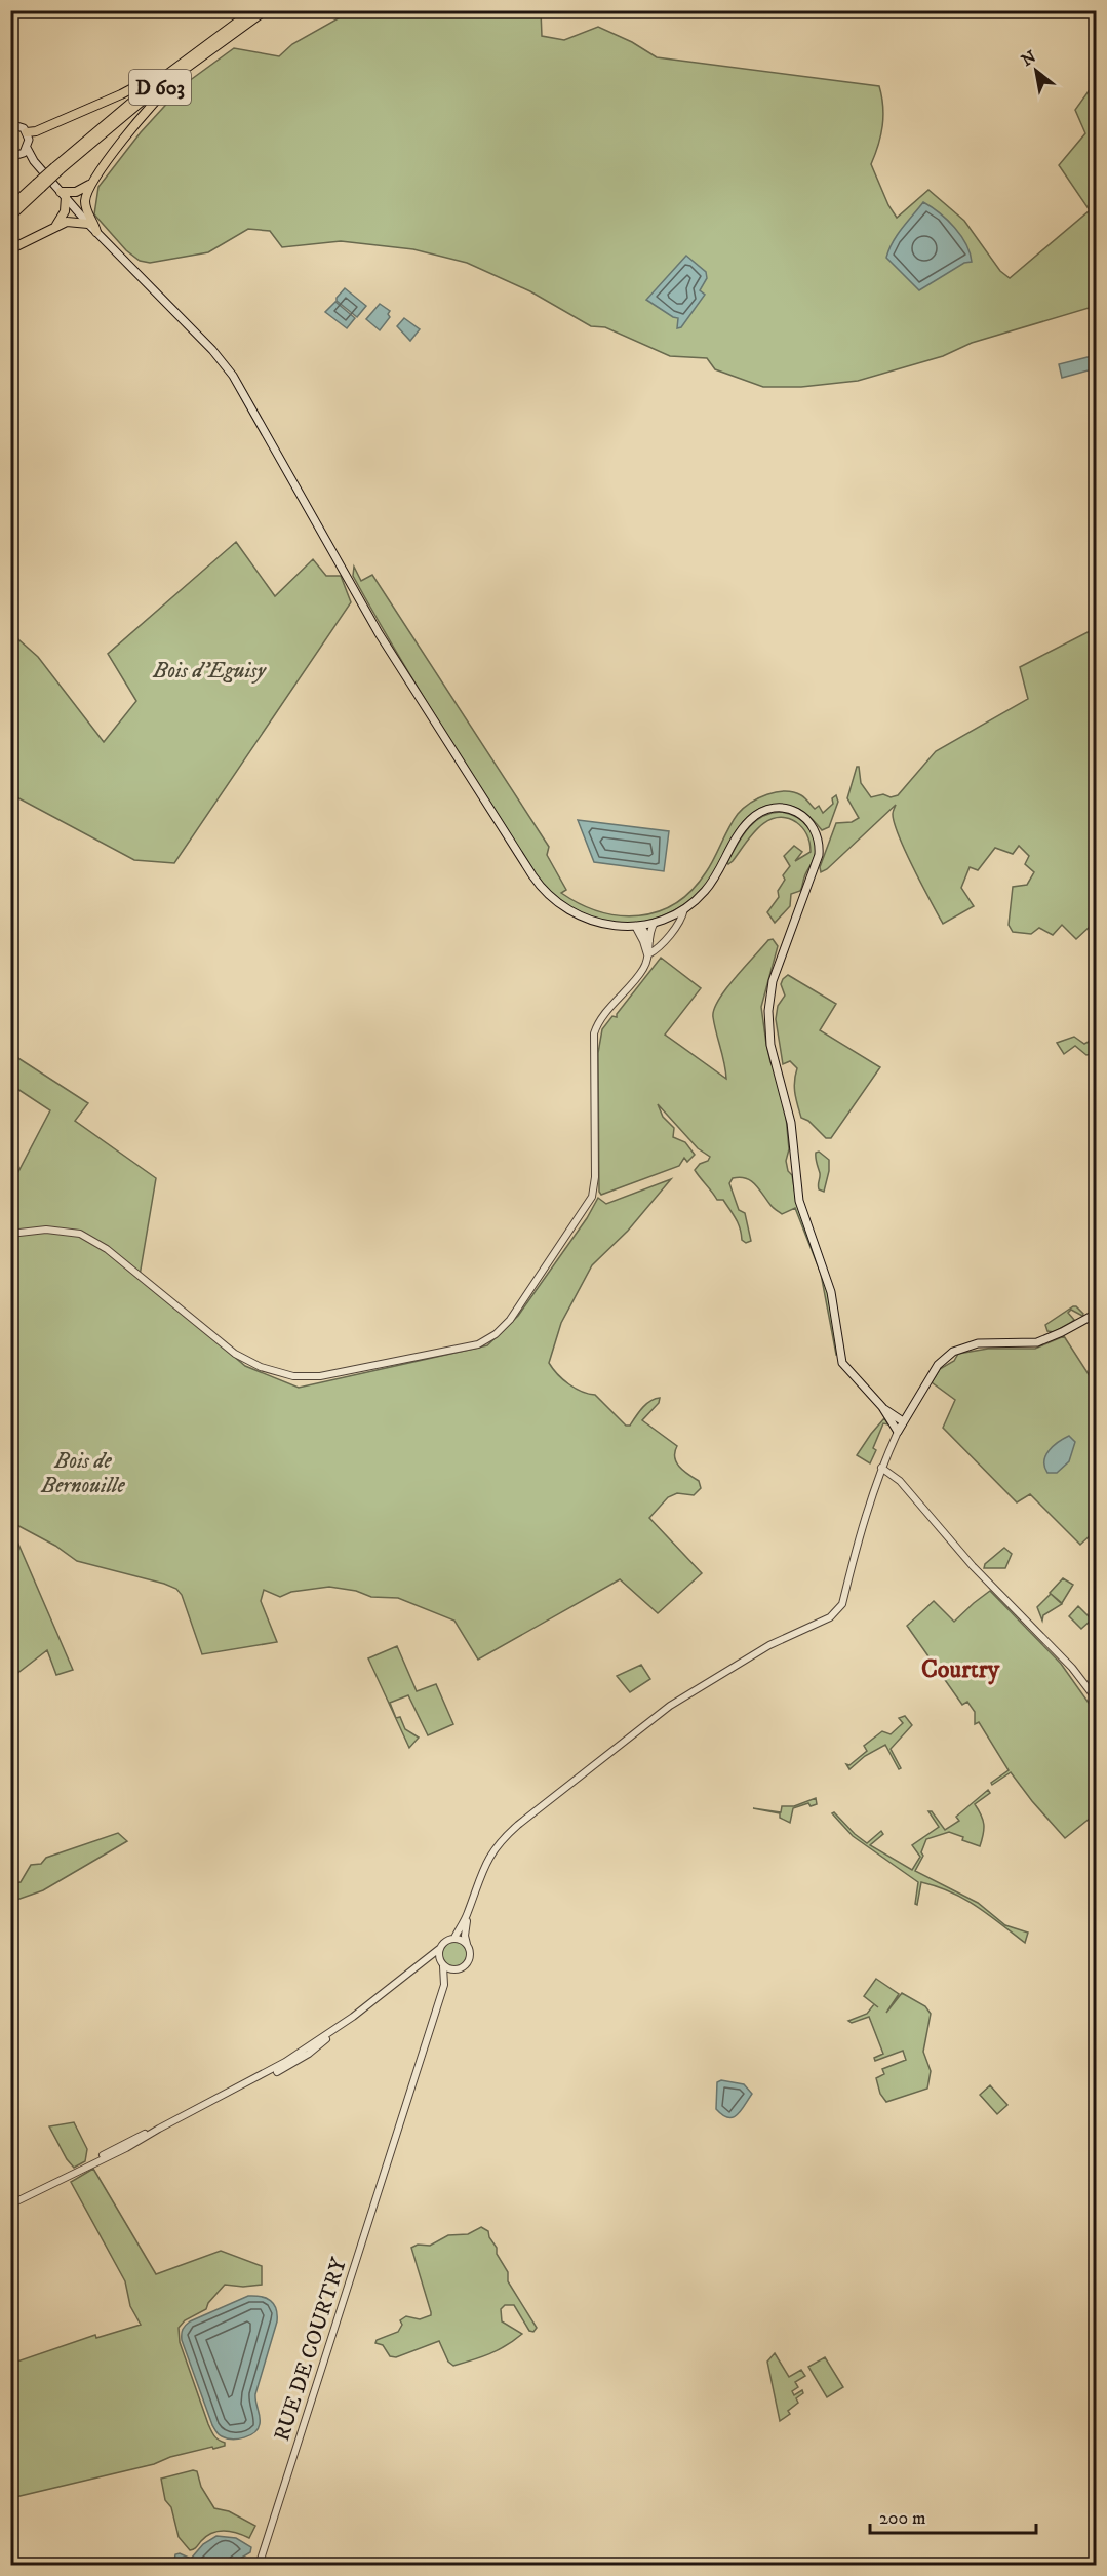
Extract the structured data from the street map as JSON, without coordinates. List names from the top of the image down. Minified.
{"streets":{"highway":["D 603"],"street":["RUE DE COURTRY"]},"districts":["Courtry"],"parks":["Bois d'Eguisy","Bois de Bernouille"],"scale_bar":"200 m","north":"top left"}
